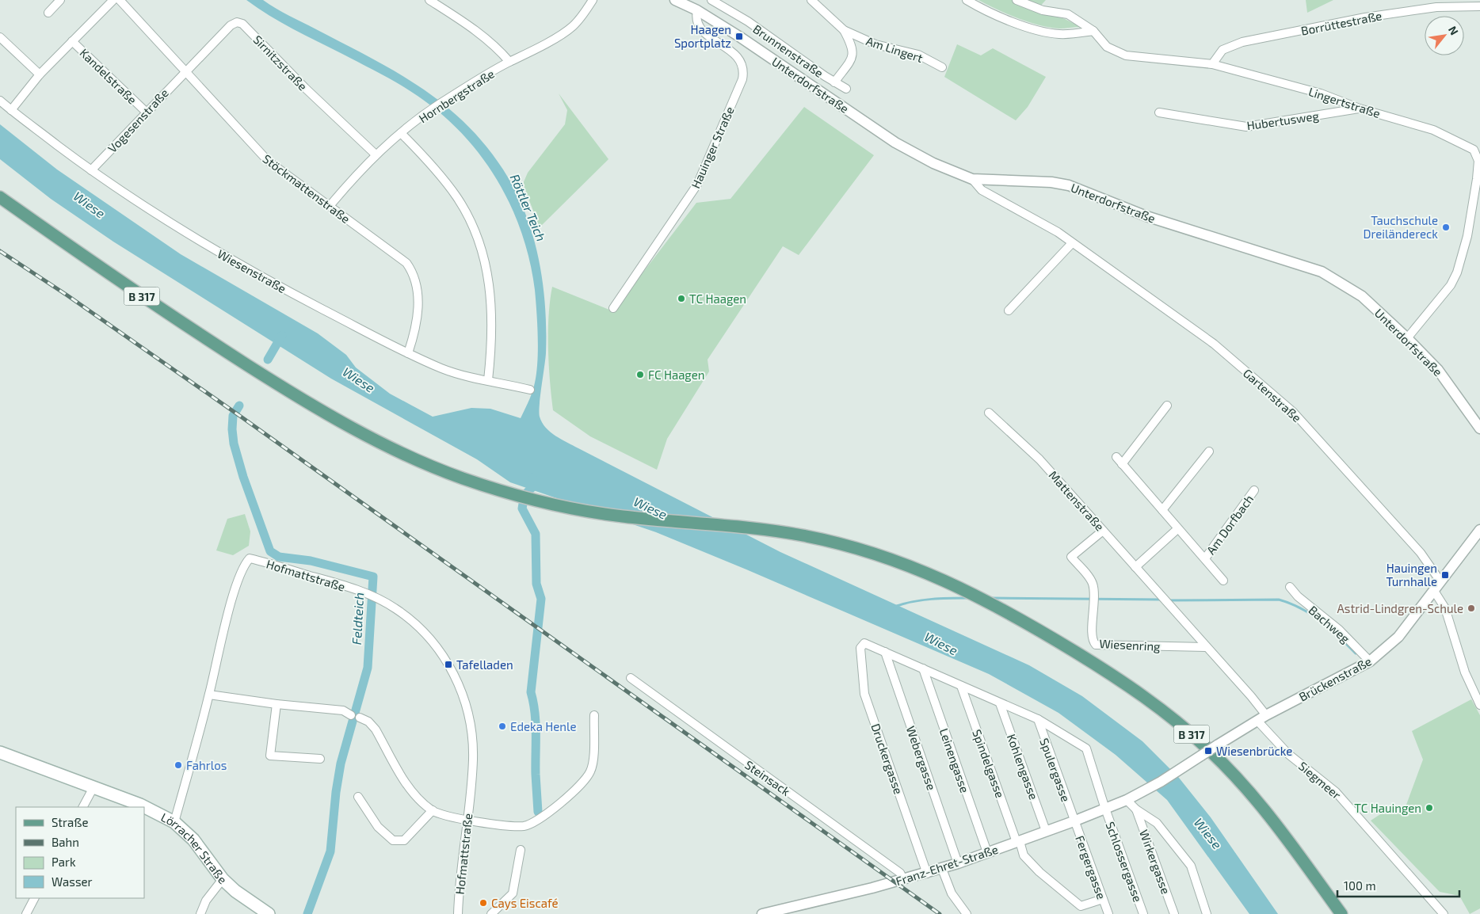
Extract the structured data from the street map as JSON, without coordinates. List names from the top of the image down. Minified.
{"streets":{"main road":["B 317","Lörracher Straße"],"street":["Borrüttestraße","Am Lingert","Brunnenstraße","Sirnitzstraße","Kandelstraße","Unterdorfstraße","Hornbergstraße","Lingertstraße","Vogesenstraße","Hubertusweg","Hauinger Straße","Stöckmattenstraße","Wiesenstraße","Gartenstraße","Mattenstraße","Am Dorfbach","Hofmattstraße","Bachweg","Wiesenring","Brückenstraße","Webergasse","Druckergasse","Leinengasse","Spindelgasse","Kohlengasse","Spulergasse","Steinsack","Siegmeer","Schlossergasse","Wirkergasse","Franz-Ehret-Straße","Fergergasse"]},"crossings":[["Borrüttestraße","Lingertstraße"],["Am Lingert","Brunnenstraße"],["Brunnenstraße","Unterdorfstraße"],["Sirnitzstraße","Hornbergstraße"],["Sirnitzstraße","Vogesenstraße"],["Sirnitzstraße","Stöckmattenstraße"],["Kandelstraße","Vogesenstraße"],["Kandelstraße","Wiesenstraße"],["Unterdorfstraße","Lingertstraße"],["Unterdorfstraße","Hauinger Straße"],["Unterdorfstraße","Gartenstraße"],["Hornbergstraße","Stöckmattenstraße"],["Lingertstraße","Hubertusweg"],["Vogesenstraße","Stöckmattenstraße"],["Vogesenstraße","Wiesenstraße"],["Stöckmattenstraße","Wiesenstraße"],["Gartenstraße","Brückenstraße"],["Mattenstraße","Wiesenring"],["Hofmattstraße","Lörracher Straße"],["Bachweg","Brückenstraße"],["Brückenstraße","Siegmeer"],["Webergasse","Druckergasse"],["Webergasse","Franz-Ehret-Straße"],["Druckergasse","Franz-Ehret-Straße"],["Leinengasse","Franz-Ehret-Straße"],["Spindelgasse","Franz-Ehret-Straße"],["Spulergasse","Schlossergasse"],["Spulergasse","Fergergasse"],["Steinsack","Franz-Ehret-Straße"]],"water":["Wiese","Röttler Teich","Feldteich"],"places":{"transit":["Haagen Sportplatz","Hauingen Turnhalle","Tafelladen","Wiesenbrücke"],"other":["Tauchschule Dreiländereck","TC Haagen","FC Haagen","Astrid-Lindgren-Schule","Edeka Henle","Fahrlos","TC Hauingen","Cays Eiscafé"]},"legend":["Straße","Bahn","Park","Wasser"],"scale_bar":"100 m","north":"top right"}
